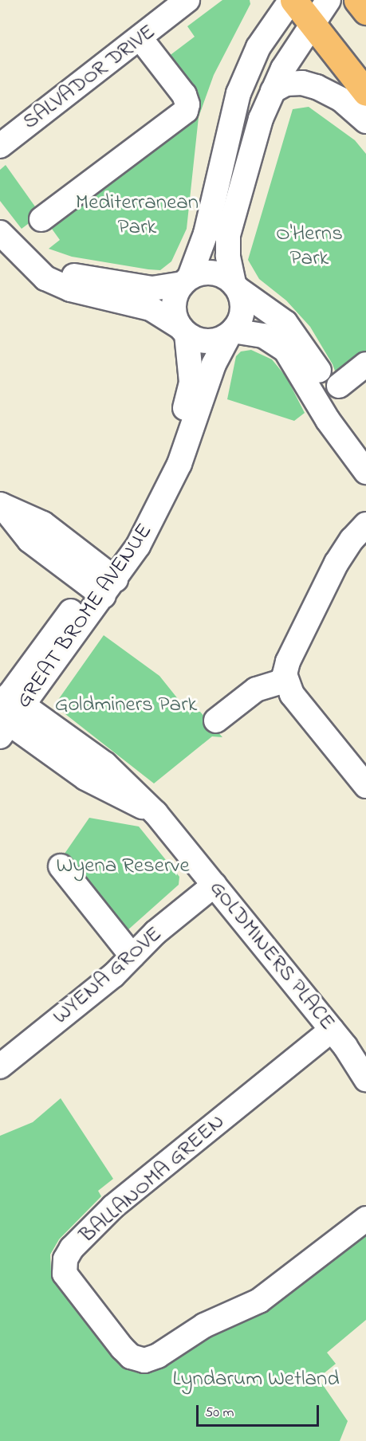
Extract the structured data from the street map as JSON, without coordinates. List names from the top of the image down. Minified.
{"streets":{"street":["SALVADOR DRIVE","GREAT BROME AVENUE","GOLDMINERS PLACE","WYENA GROVE","BALLANOMA GREEN"]},"crossings":[["GREAT BROME AVENUE","GOLDMINERS PLACE"],["GOLDMINERS PLACE","WYENA GROVE"],["GOLDMINERS PLACE","BALLANOMA GREEN"]],"parks":["Mediterranean Park","O'Herns Park","Goldminers Park","Wyena Reserve","Lyndarum Wetland"],"scale_bar":"50 m"}
